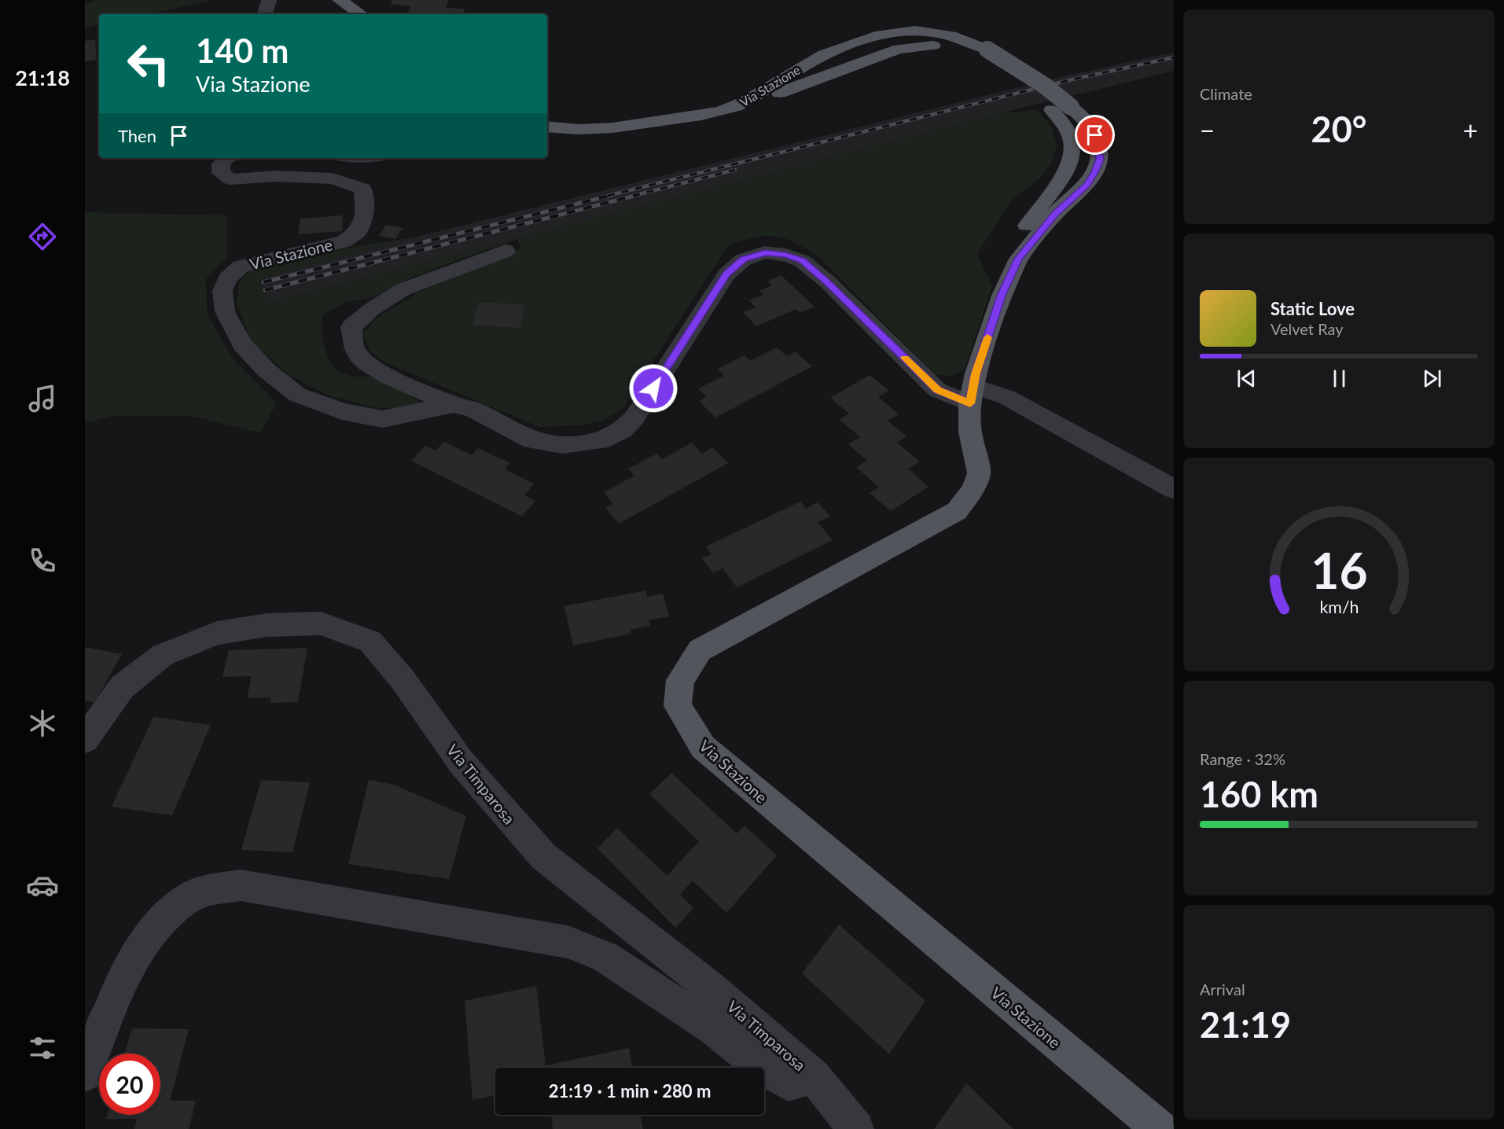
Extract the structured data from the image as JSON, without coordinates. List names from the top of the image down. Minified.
{"streets":{"main road":["Via Stazione"],"street":["Via Timparosa"]},"page":{"tabs":"21:18","tile":["Climate",["Range · 32%","160 km"],["Arrival","21:19"]],"turn":["140 m","Via Stazione"],"heat":["−","20°","+"],"then":"Then","song":["Static Love","Velvet Ray"],"limit":"20","trip":"21:19 · 1 min · 280 m","gauge":["16","km/h"]}}
